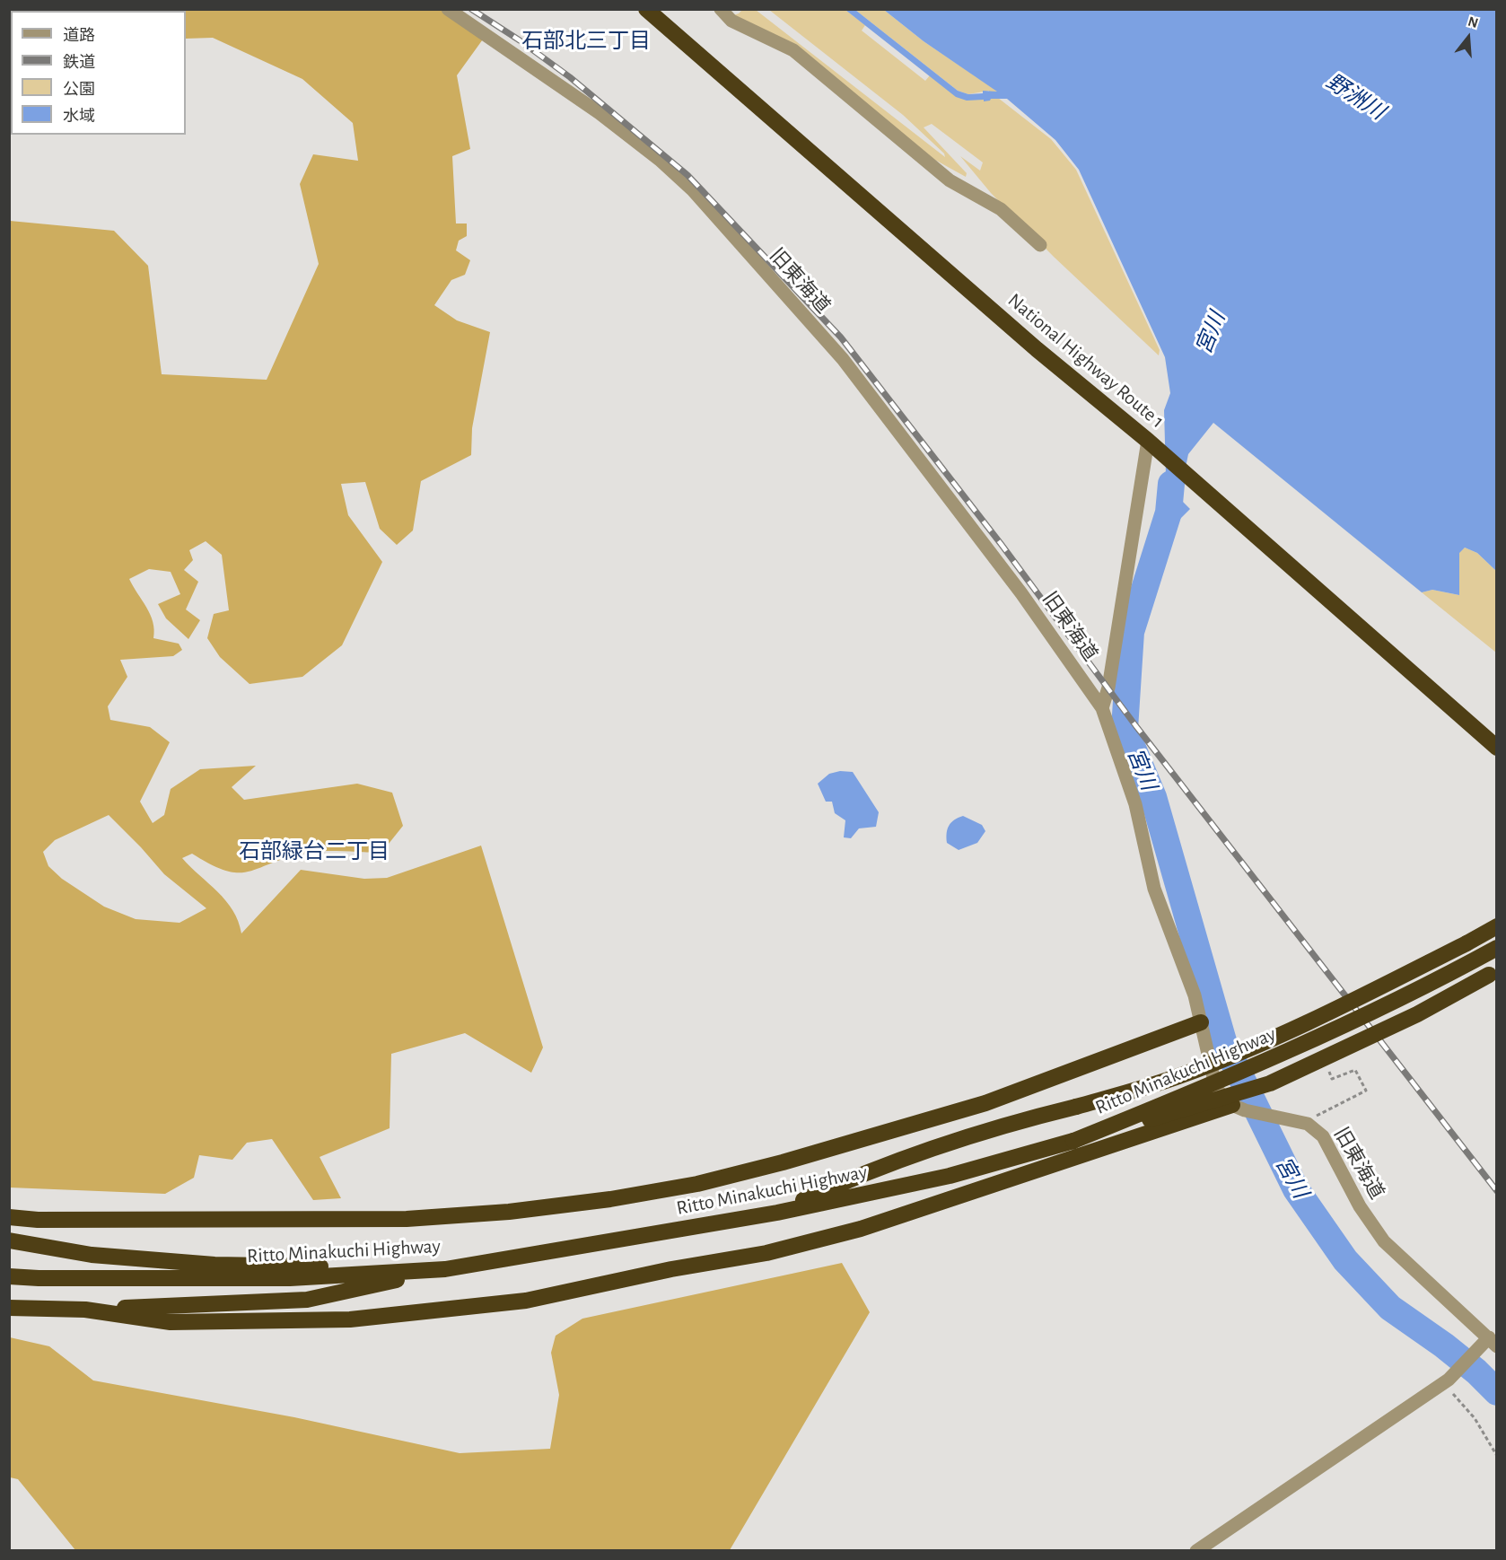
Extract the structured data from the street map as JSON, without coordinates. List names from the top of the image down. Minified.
{"streets":{"highway":["National Highway Route 1","Ritto Minakuchi Highway"],"street":["旧東海道"]},"districts":["石部北三丁目","石部緑台二丁目"],"water":["野洲川","宮川"],"legend":["道路","鉄道","公園","水域"],"north":"top"}
